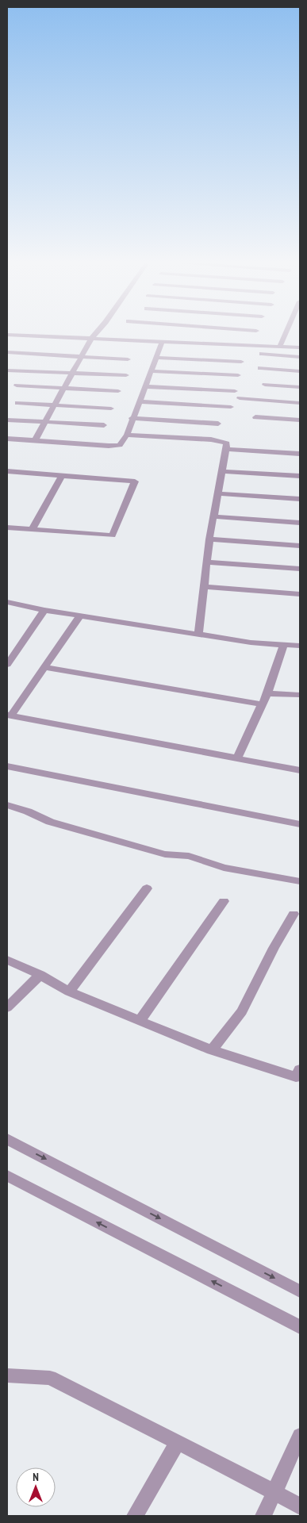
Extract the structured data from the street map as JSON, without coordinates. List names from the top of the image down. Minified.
{"north":"top"}
